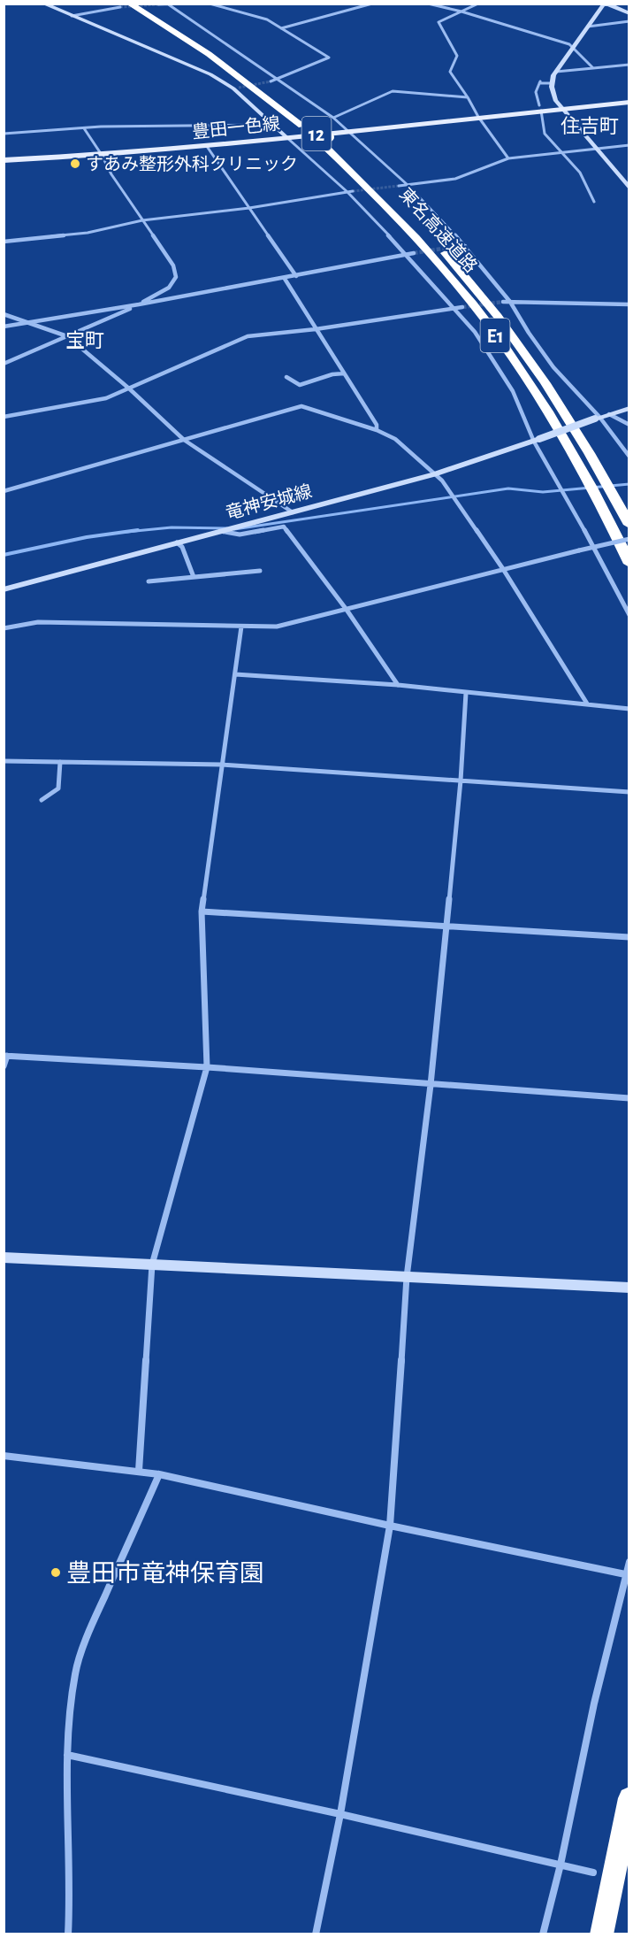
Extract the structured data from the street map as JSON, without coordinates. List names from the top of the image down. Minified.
{"streets":{"highway":["東名高速道路","E1"],"main road":["豊田一色線","12"],"street":["竜神安城線"]},"districts":["住吉町","宝町"],"places":["すあみ整形外科クリニック","豊田市竜神保育園"]}
